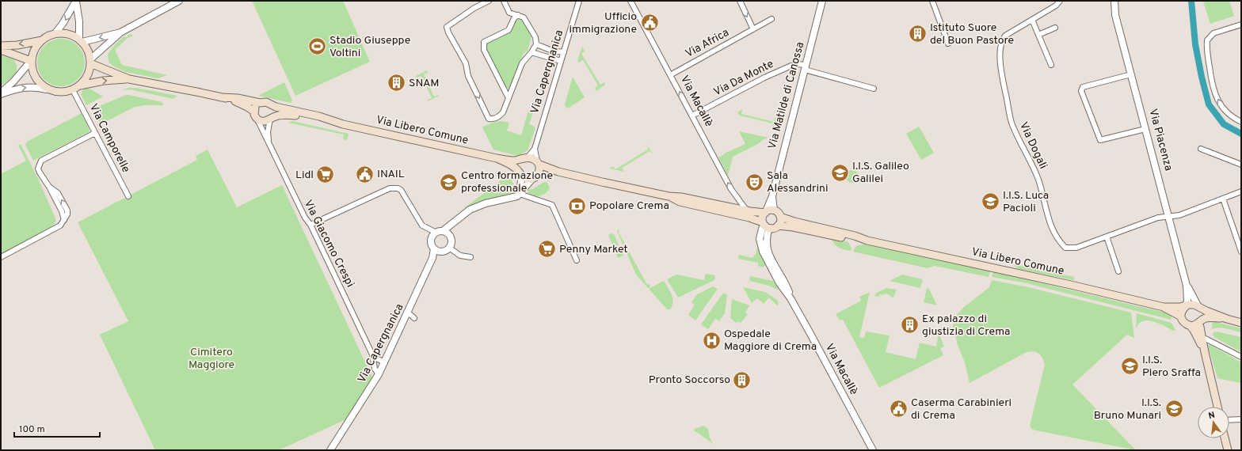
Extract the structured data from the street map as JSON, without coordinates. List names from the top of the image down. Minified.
{"streets":{"main road":["Via Libero Comune"],"street":["Via Africa","Via Capergnanica","Via Da Monte","Via Matilde di Canossa","Via Macallè","Via Camporelle","Via Piacenza","Via Dogali","Via Giacomo Crespi"]},"crossings":[["Via Africa","Via Macallè"],["Via Capergnanica","Via Libero Comune"],["Via Capergnanica","Via Giacomo Crespi"],["Via Da Monte","Via Matilde di Canossa"],["Via Da Monte","Via Macallè"],["Via Matilde di Canossa","Via Macallè"],["Via Matilde di Canossa","Via Libero Comune"],["Via Macallè","Via Libero Comune"],["Via Libero Comune","Via Camporelle"],["Via Libero Comune","Via Piacenza"],["Via Libero Comune","Via Giacomo Crespi"],["Via Piacenza","Via Dogali"]],"parks":["Cimitero Maggiore"],"places":{"public building":["Ufficio immigrazione","INAIL","Caserma Carabinieri di Crema"],"building":["Istituto Suore del Buon Pastore","SNAM","Ex palazzo di giustizia di Crema","Pronto Soccorso"],"sports":["Stadio Giuseppe Voltini"],"school or university":["I.I.S. Galileo Galilei","Centro formazione professionale","I.I.S. Luca Pacioli","I.I.S. Piero Sraffa","I.I.S. Bruno Munari"],"supermarket":["Lidl","Penny Market"],"theatre":["Sala Alessandrini"],"bank":["Popolare Crema"],"hospital":["Ospedale Maggiore di Crema"]},"scale_bar":"100 m","north":"top"}
